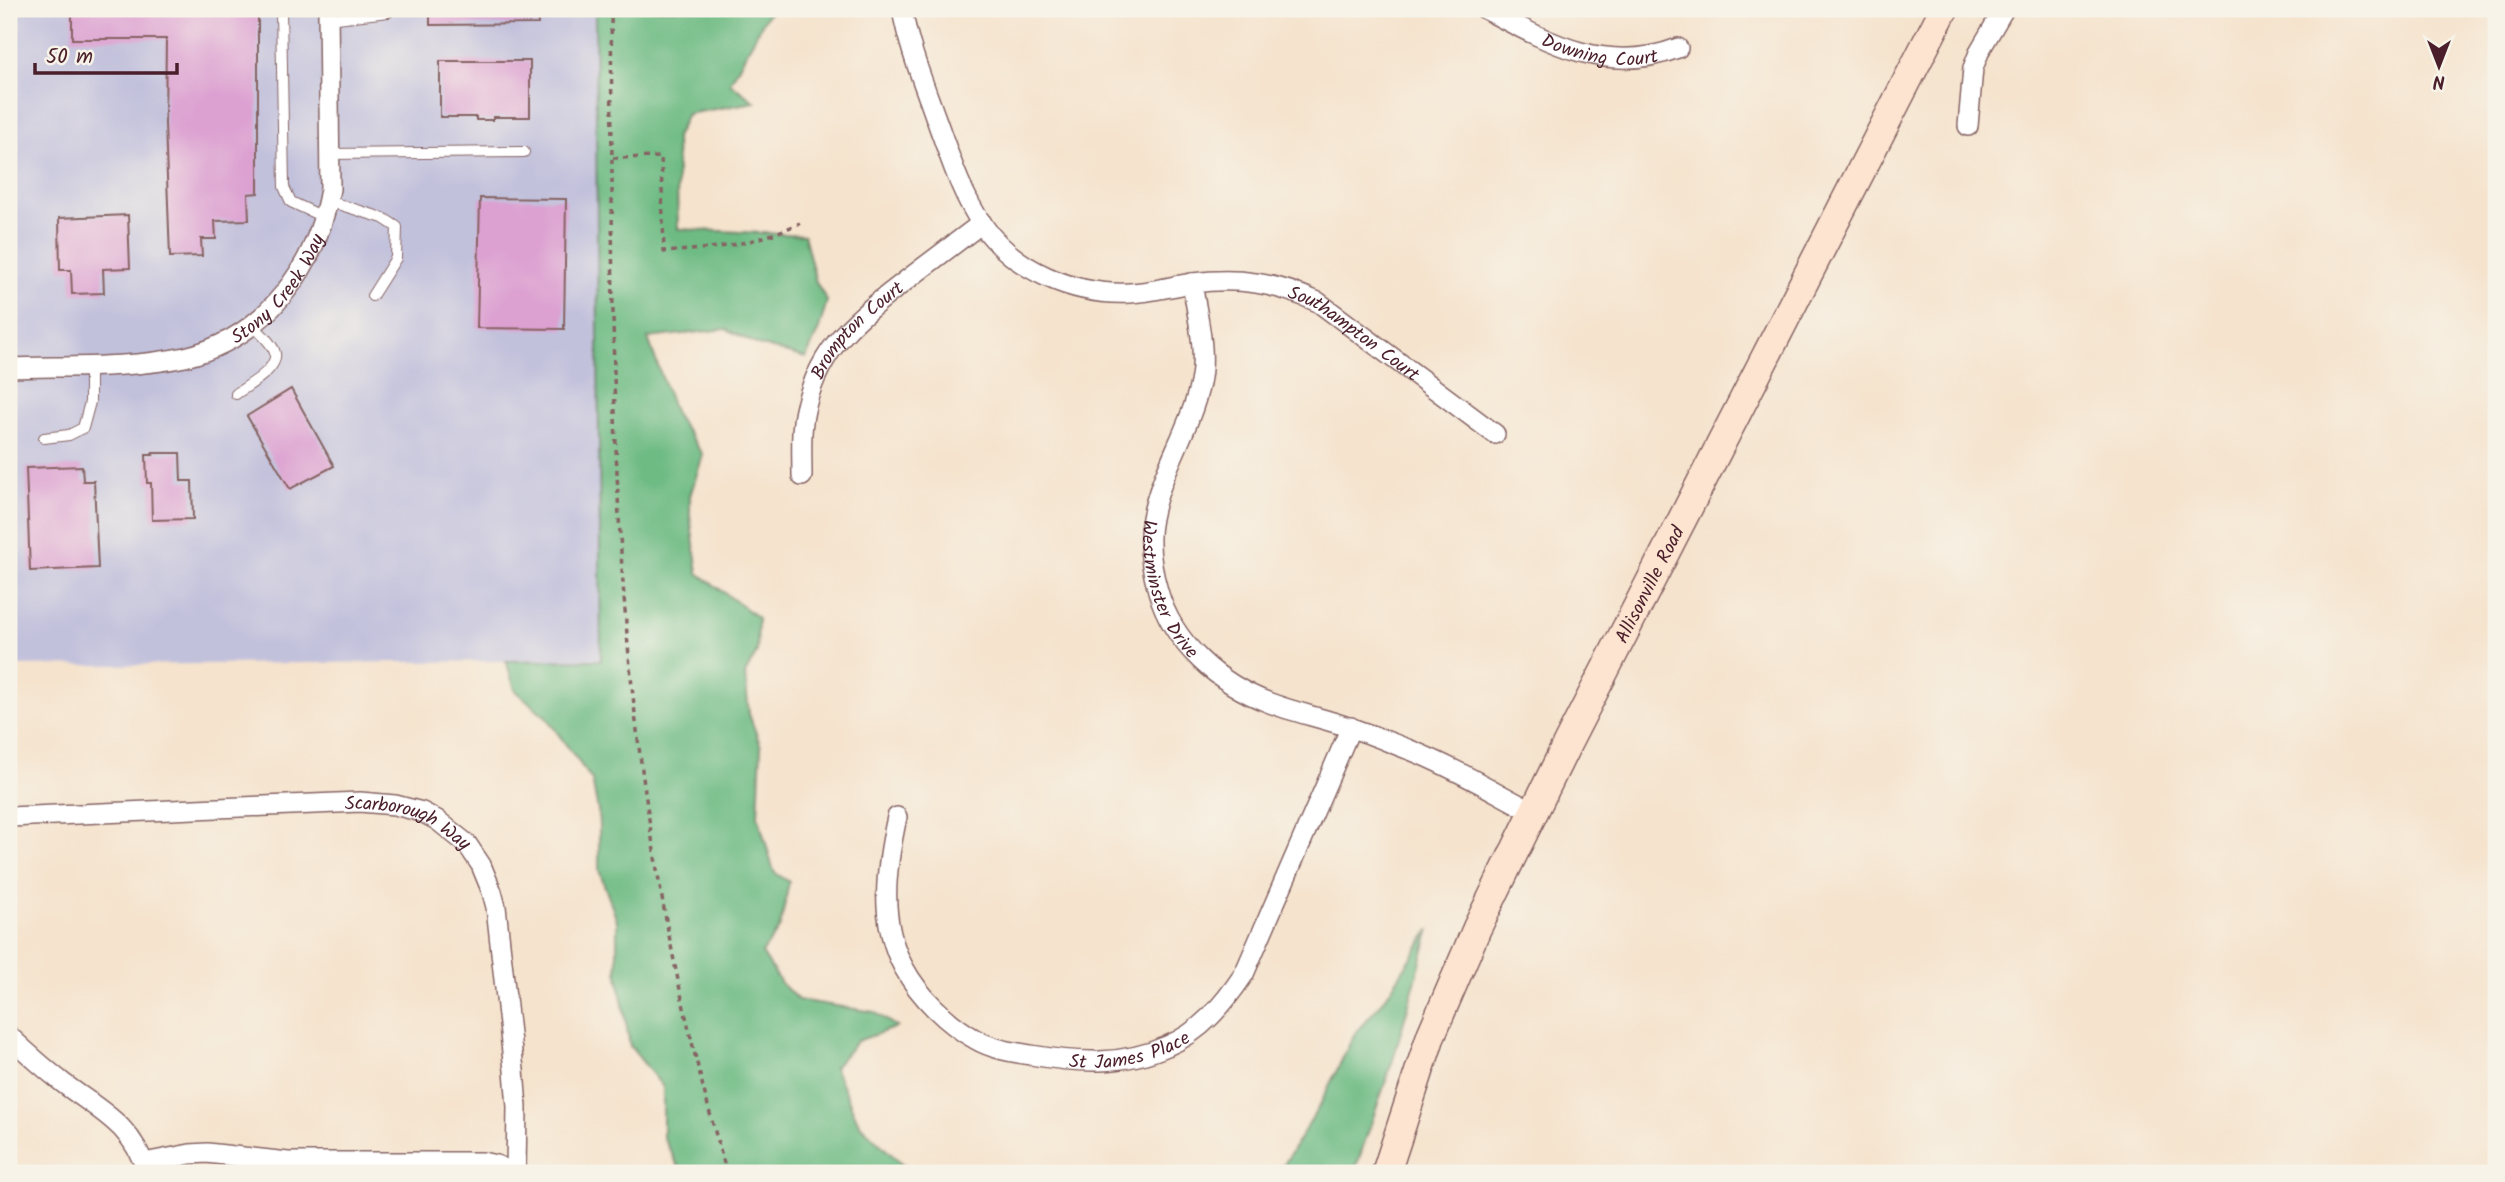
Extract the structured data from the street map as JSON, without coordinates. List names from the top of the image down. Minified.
{"streets":{"main road":["Allisonville Road"],"street":["Downing Court","Stony Creek Way","Brompton Court","Southampton Court","Westminster Drive","Scarborough Way","St James Place"]},"crossings":[["Southampton Court","Westminster Drive"],["Allisonville Road","Westminster Drive"],["Westminster Drive","St James Place"]],"scale_bar":"50 m","north":"bottom"}
